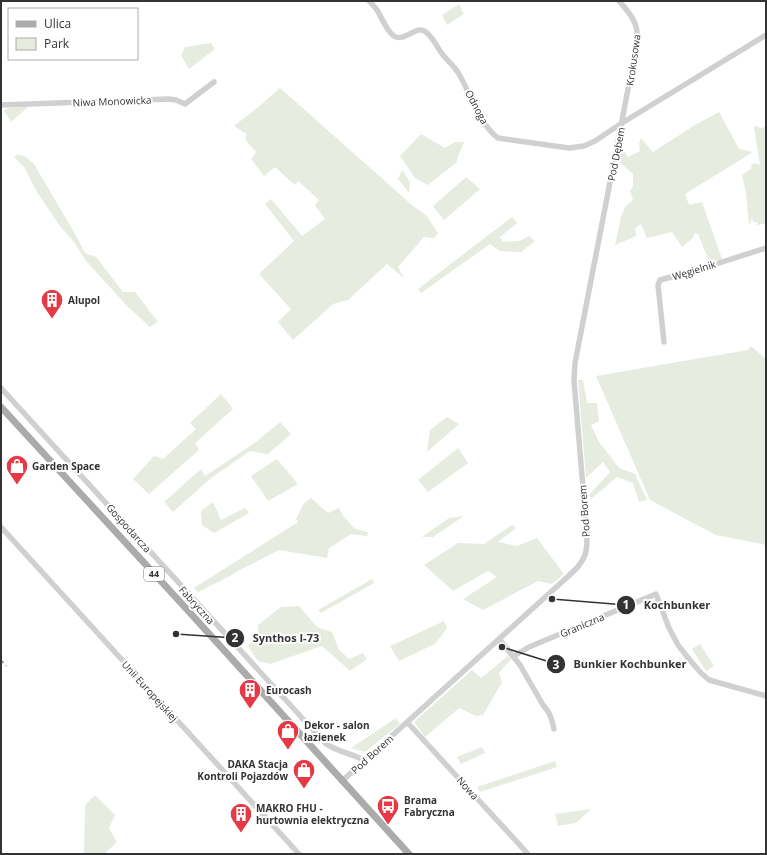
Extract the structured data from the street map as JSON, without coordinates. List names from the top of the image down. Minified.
{"streets":{"main road":["44","Fabryczna"],"street":["Krokusowa","Niwa Monowicka","Odnoga","Pod Dębem","Węgielnik","Pod Borem","Gospodarcza","Graniczna","Unii Europejskiej","Nowa"]},"crossings":[["Krokusowa","Odnoga"],["Krokusowa","Pod Dębem"],["Odnoga","Pod Dębem"],["Pod Dębem","Pod Borem"],["Pod Borem","Gospodarcza"],["Pod Borem","Fabryczna"],["Pod Borem","Nowa"]],"places":{"building":["Alupol","Eurocash","MAKRO FHU - hurtownia elektryczna"],"shop":["Garden Space","Dekor - salon łazienek","DAKA Stacja Kontroli Pojazdów"],"other":["Kochbunker","Synthos I-73","Bunkier Kochbunker"],"bus stop":["Brama Fabryczna"]},"legend":["Ulica","Park"]}
